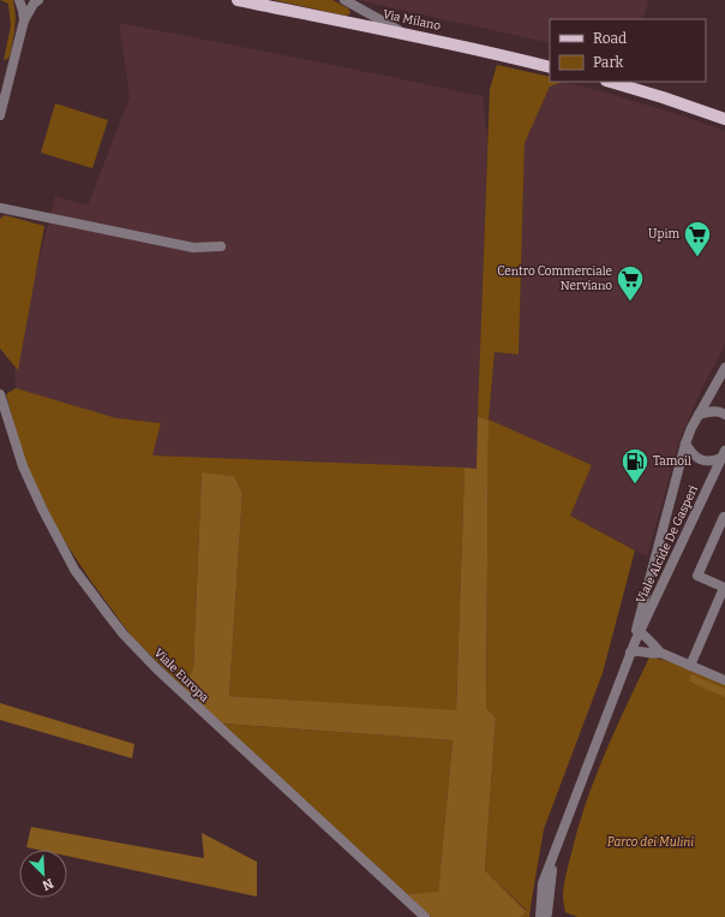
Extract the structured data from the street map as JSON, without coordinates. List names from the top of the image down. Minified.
{"streets":{"main road":["Via Milano"],"street":["Viale Alcide De Gasperi","Viale Europa"]},"parks":["Parco dei Mulini"],"places":{"supermarket":["Upim","Centro Commerciale Nerviano"],"fuel station":["Tamoil"]},"legend":["Road","Park"],"north":"bottom right"}
